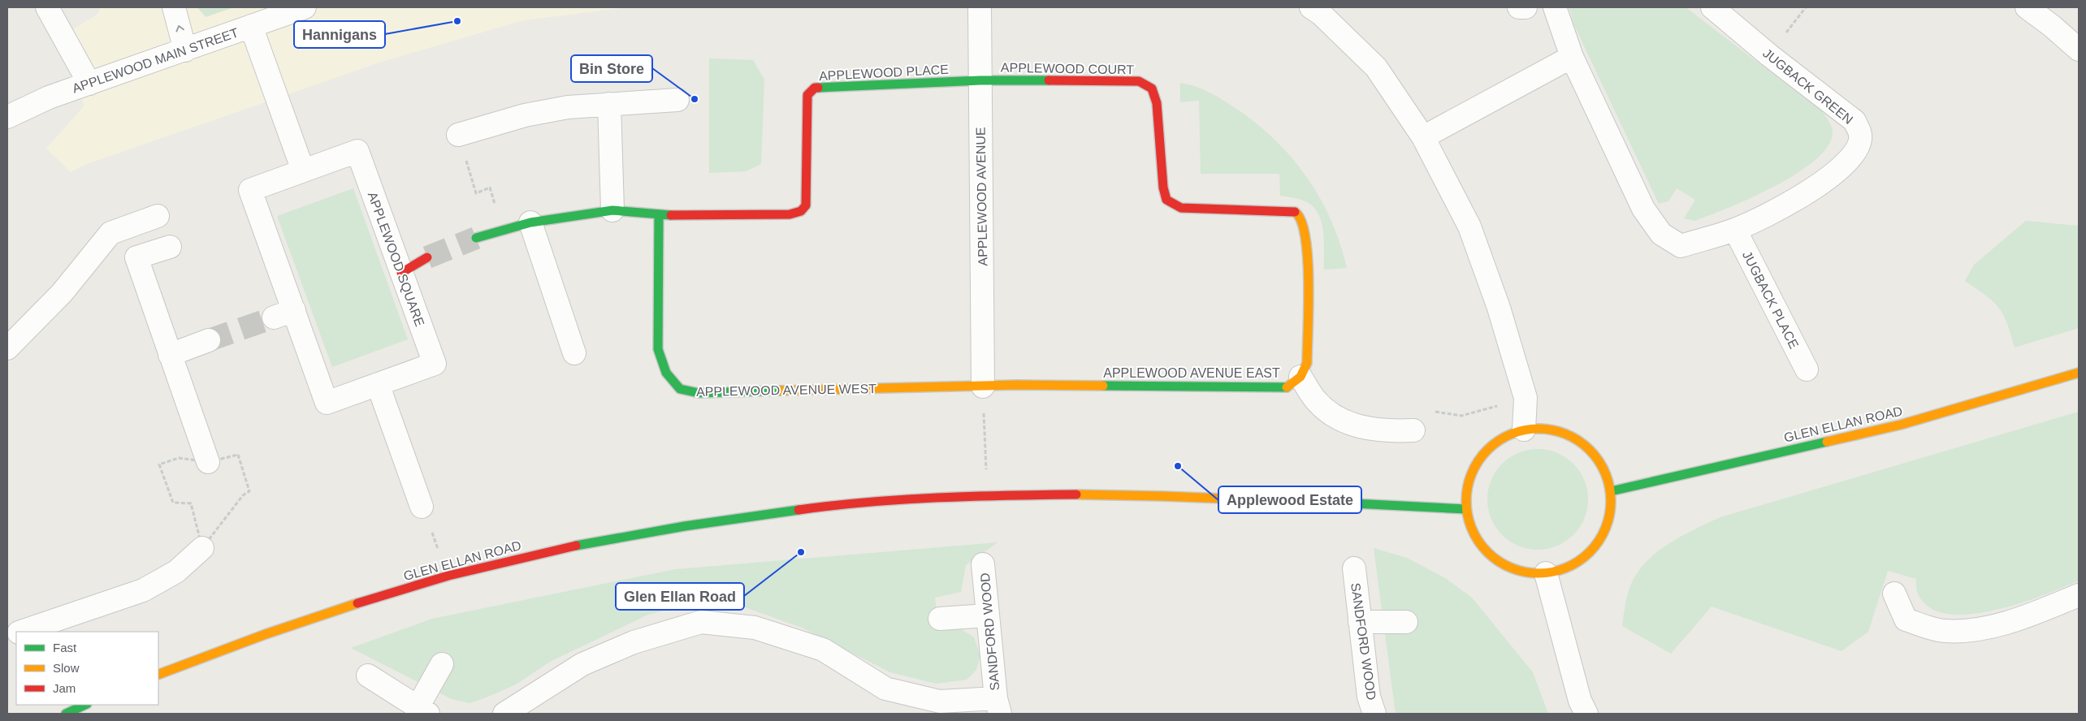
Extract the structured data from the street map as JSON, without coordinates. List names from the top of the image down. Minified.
{"streets":{"street":["APPLEWOOD MAIN STREET","APPLEWOOD COURT","APPLEWOOD PLACE","JUGBACK GREEN","APPLEWOOD AVENUE","APPLEWOOD SQUARE","JUGBACK PLACE","APPLEWOOD AVENUE EAST","APPLEWOOD AVENUE WEST","GLEN ELLAN ROAD","SANDFORD WOOD"]},"crossings":[["APPLEWOOD COURT","APPLEWOOD PLACE"],["APPLEWOOD COURT","APPLEWOOD AVENUE"],["APPLEWOOD COURT","APPLEWOOD AVENUE EAST"],["APPLEWOOD PLACE","APPLEWOOD AVENUE"],["APPLEWOOD PLACE","APPLEWOOD AVENUE WEST"],["JUGBACK GREEN","JUGBACK PLACE"],["APPLEWOOD AVENUE","APPLEWOOD AVENUE EAST"],["APPLEWOOD AVENUE","APPLEWOOD AVENUE WEST"],["APPLEWOOD AVENUE EAST","APPLEWOOD AVENUE WEST"]],"places":["Hannigans","Bin Store","Applewood Estate","Glen Ellan Road"],"legend":["Fast","Slow","Jam"]}
